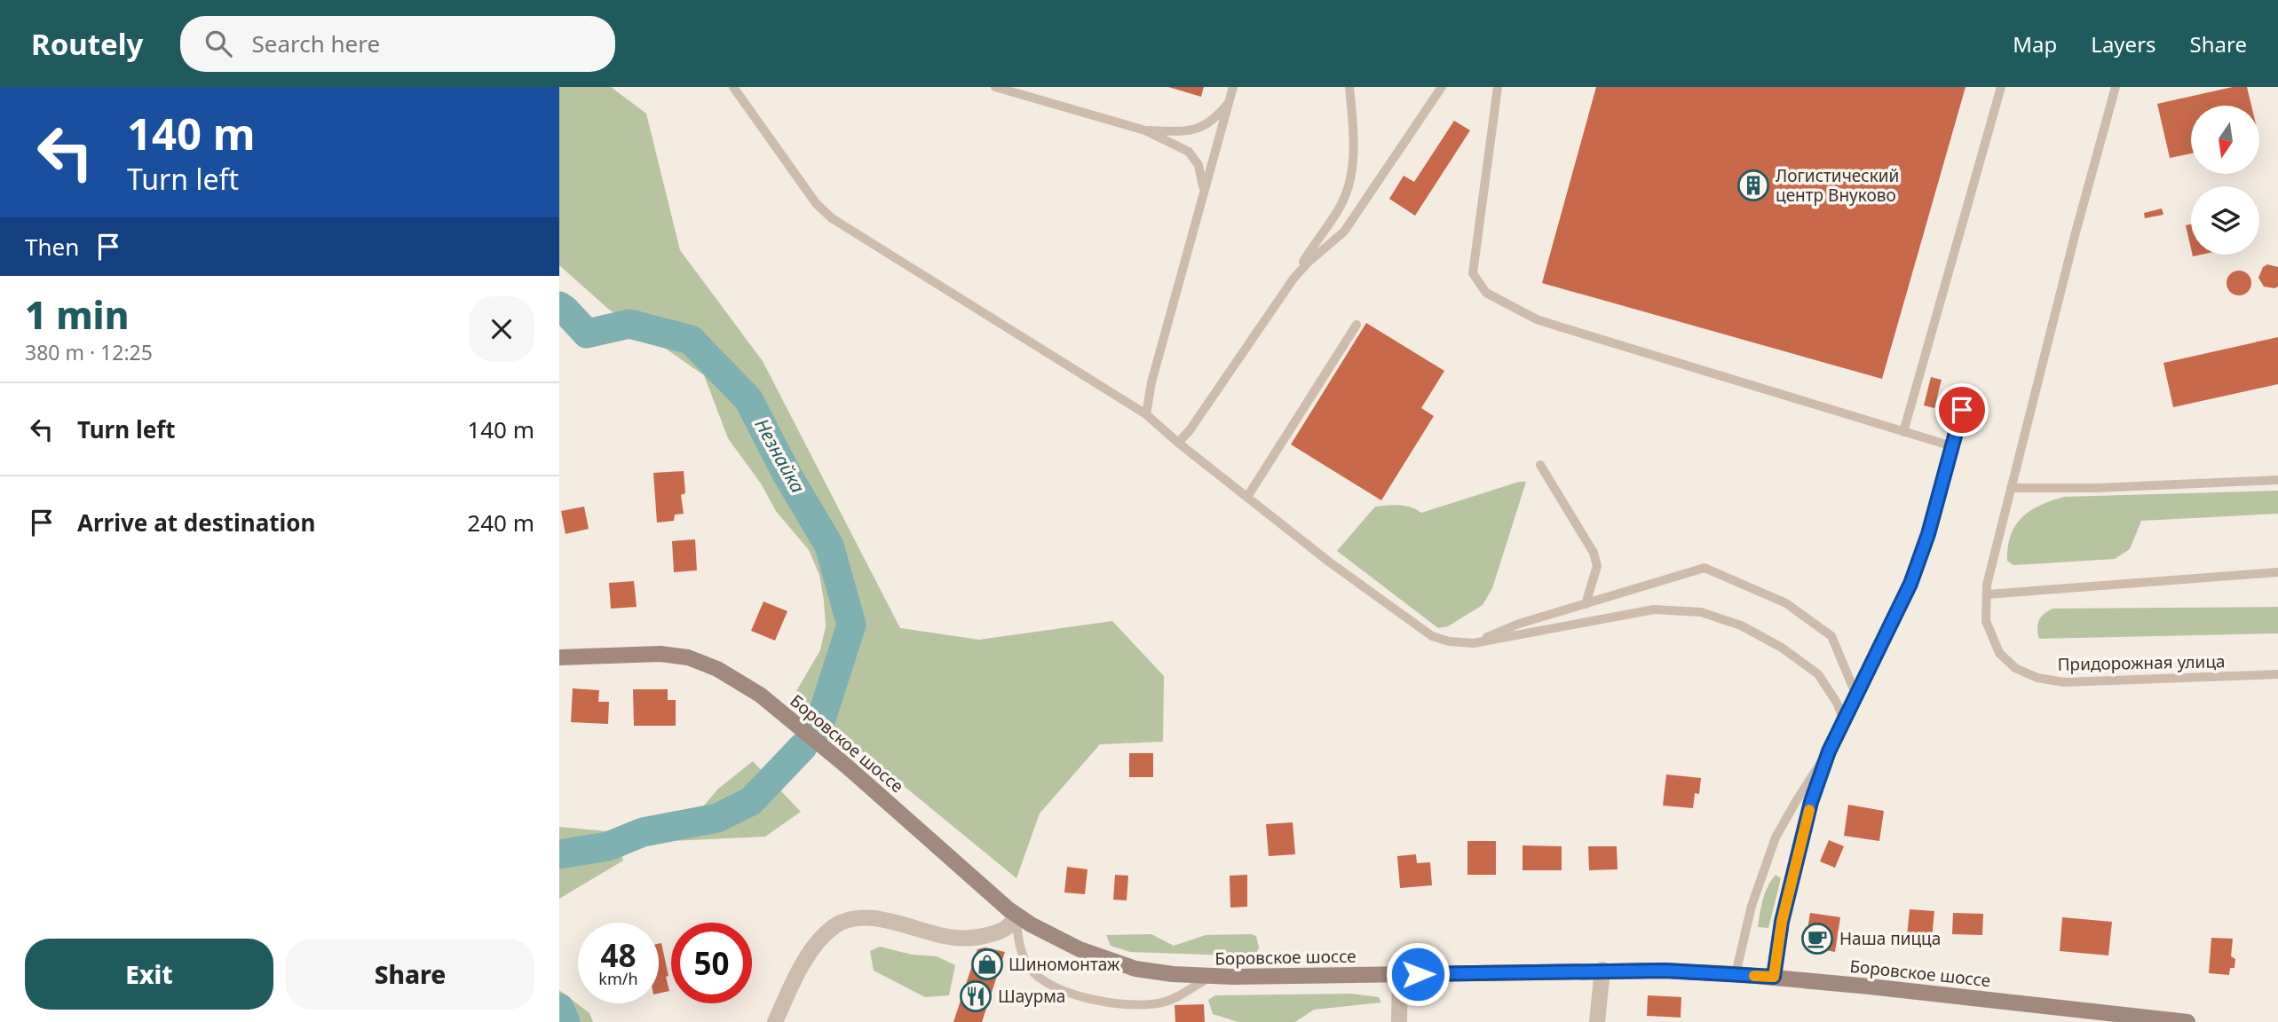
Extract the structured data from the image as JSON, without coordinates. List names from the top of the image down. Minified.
{"streets":{"main road":["Боровское шоссе"],"lane":["Придорожная улица"]},"water":["Незнайка"],"places":{"building":["Логистический центр Внуково"],"cafe":["Наша пицца"],"shop":["Шиномонтаж"],"restaurant":["Шаурма"]},"north":"bottom","page":{"header":"Routely","search":"Search here","nav":["Map","Layers","Share"],"turn":["140 m","Turn left"],"then":"Then","heading":["1 min","380 m · 12:25"],"list":[{"name":"Turn left","value":"140 m"},{"name":"Arrive at destination","value":"240 m"}],"speed":"48 km/h","limit":"50","buttons":["Exit","Share"]}}
